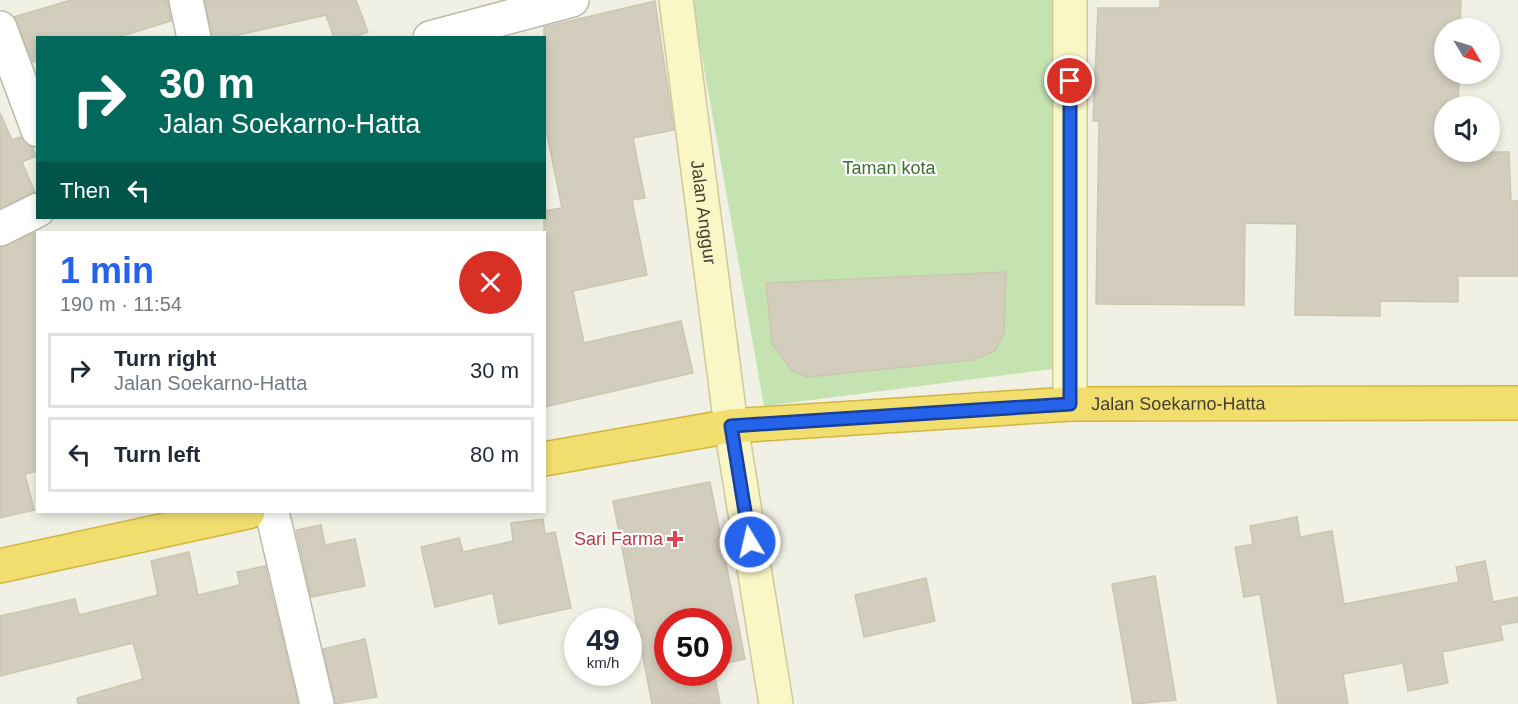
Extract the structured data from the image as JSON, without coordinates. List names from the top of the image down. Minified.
{"streets":{"highway":["Jalan Soekarno-Hatta"],"street":["Jalan Anggur"]},"crossings":[["Jalan Anggur","Jalan Soekarno-Hatta"]],"parks":["Taman kota"],"places":{"health":["Sari Farma"]},"north":"bottom right","page":{"turn":["30 m","Jalan Soekarno-Hatta"],"then":"Then","heading":["1 min","190 m · 11:54"],"list":[{"name":"Turn right","note":"Jalan Soekarno-Hatta","value":"30 m"},{"name":"Turn left","value":"80 m"}],"speed":"49 km/h","limit":"50"}}
